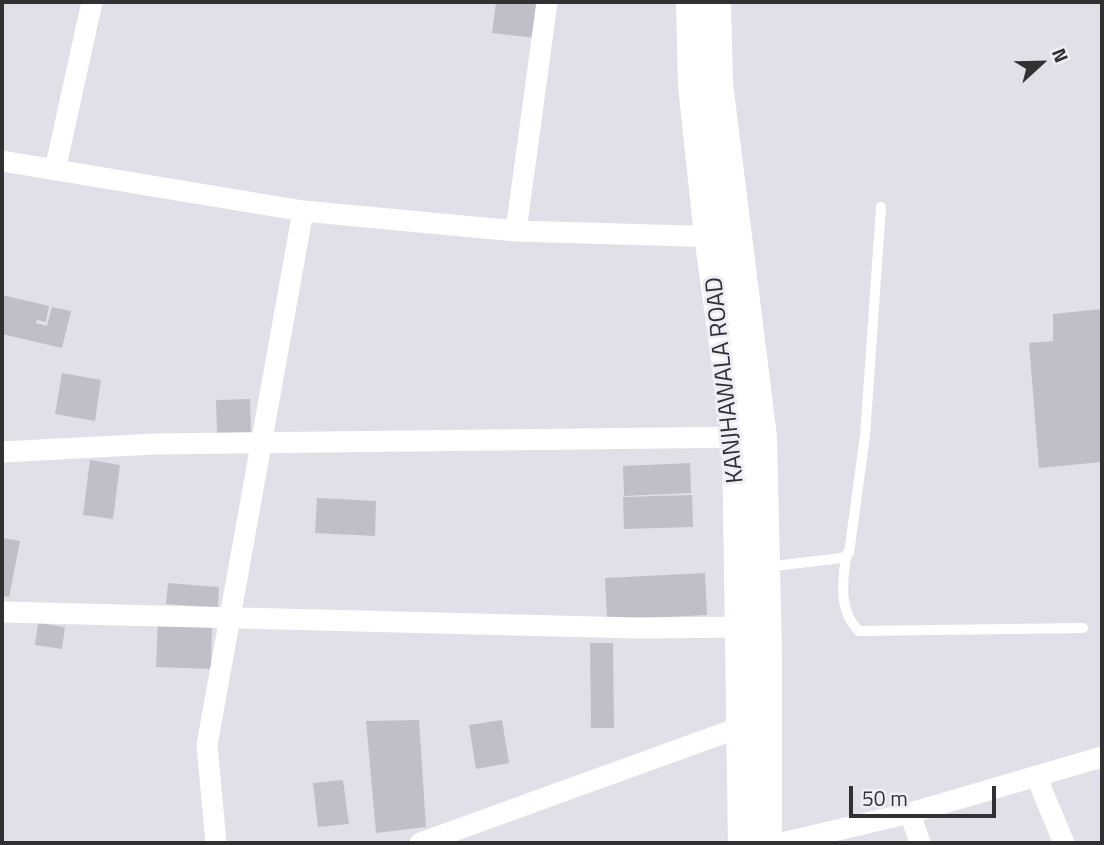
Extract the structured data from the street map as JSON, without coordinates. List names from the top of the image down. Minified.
{"streets":{"main road":["KANJHAWALA ROAD"]},"scale_bar":"50 m","north":"right"}
